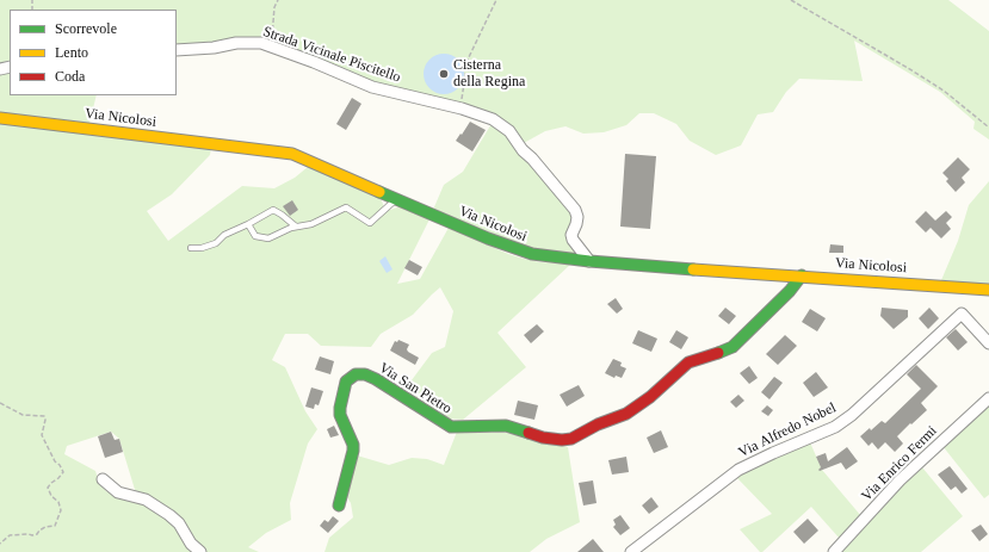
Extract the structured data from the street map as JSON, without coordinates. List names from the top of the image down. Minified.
{"streets":{"main road":["Via Nicolosi","Via San Pietro"],"street":["Strada Vicinale Piscitello","Via Alfredo Nobel","Via Enrico Fermi"]},"crossings":[["Strada Vicinale Piscitello","Via Nicolosi"],["Via Nicolosi","Via San Pietro"]],"places":["Cisterna della Regina"],"legend":["Scorrevole","Lento","Coda"]}
